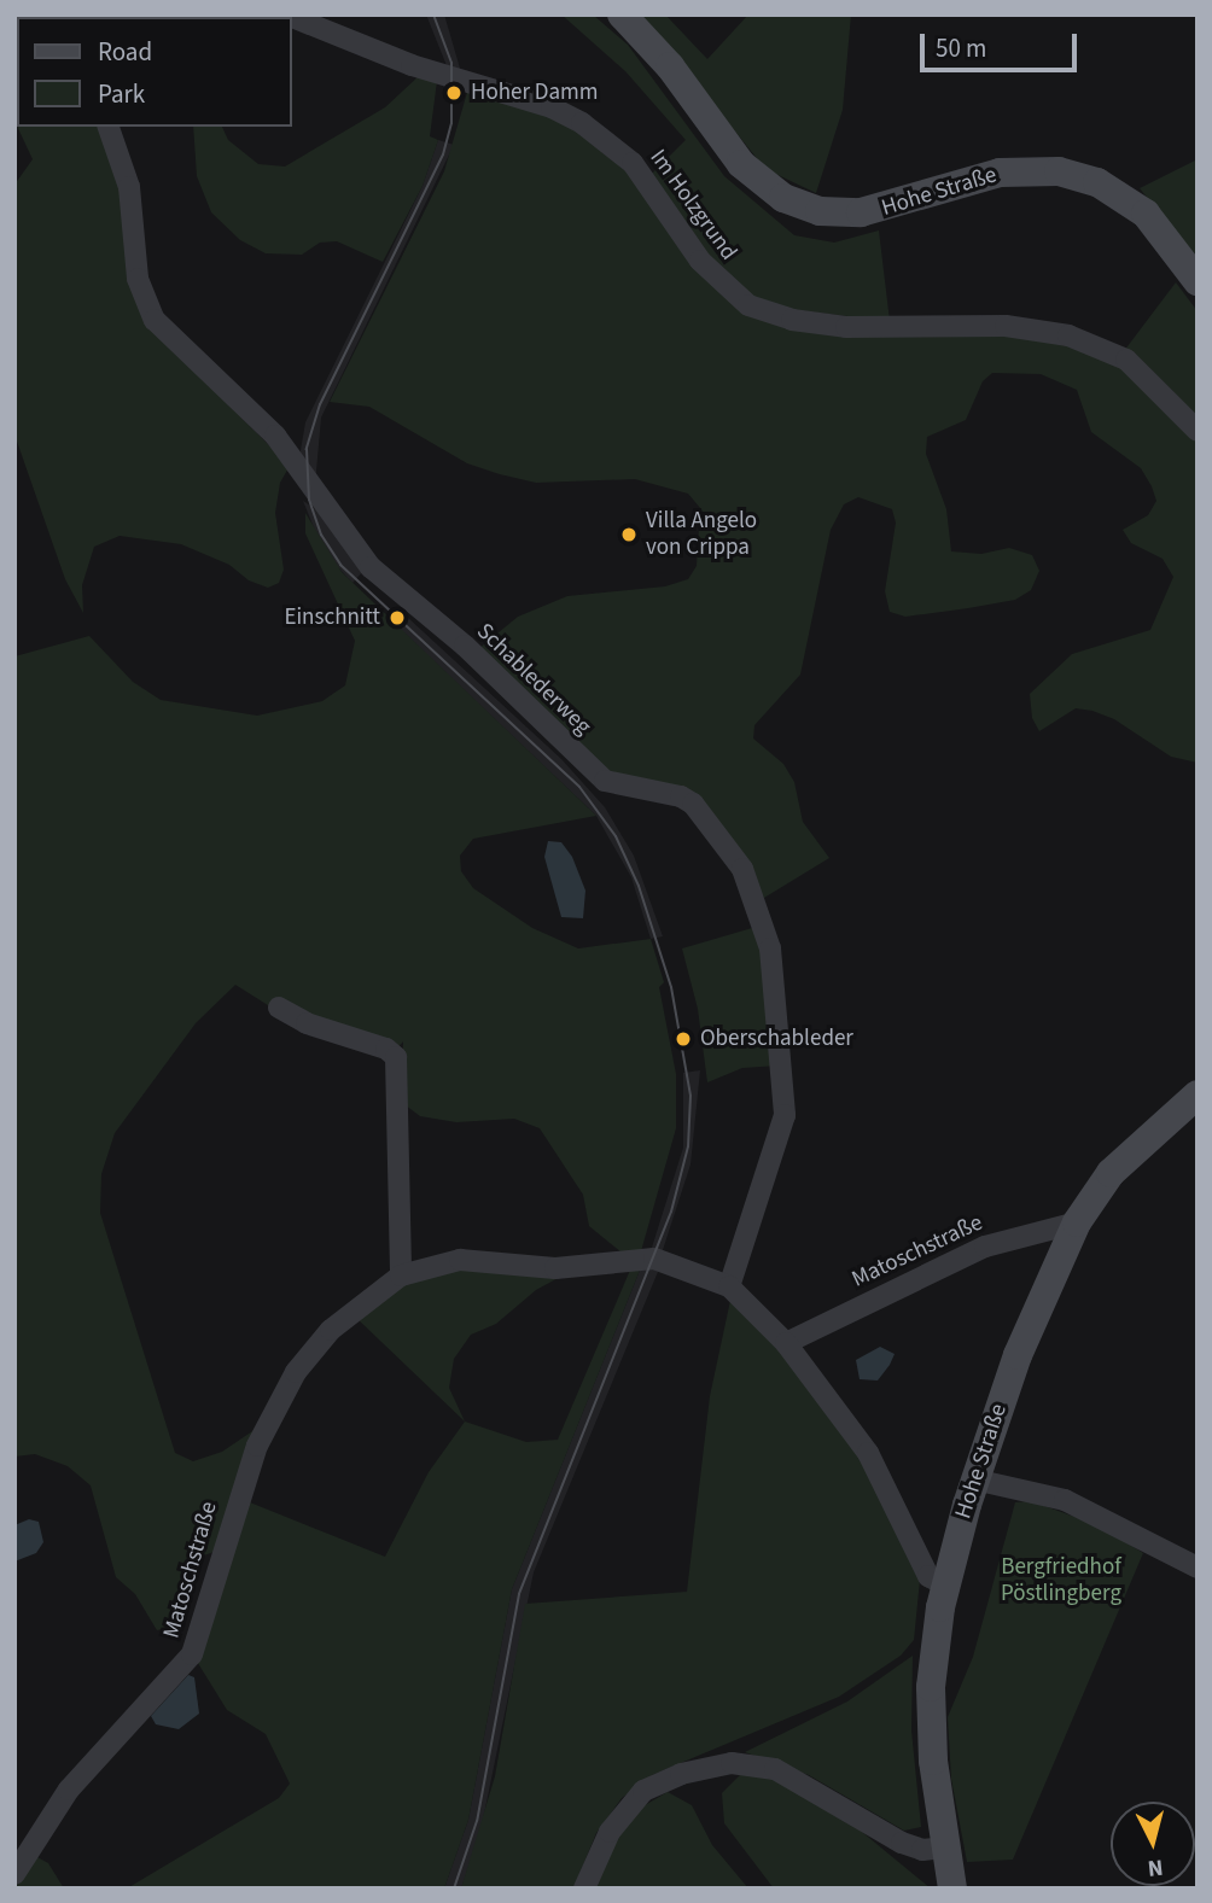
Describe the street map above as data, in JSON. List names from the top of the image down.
{
  "streets": {
    "main road": ["Hohe Straße"],
    "street": ["Im Holzgrund", "Schablederweg", "Matoschstraße"]
  },
  "crossings": [
    ["Hohe Straße", "Matoschstraße"],
    ["Schablederweg", "Matoschstraße"]
  ],
  "parks": ["Bergfriedhof Pöstlingberg"],
  "places": [
    "Hoher Damm",
    "Villa Angelo von Crippa",
    "Einschnitt",
    "Oberschableder"
  ],
  "legend": ["Road", "Park"],
  "scale_bar": "50 m",
  "north": "bottom"
}
